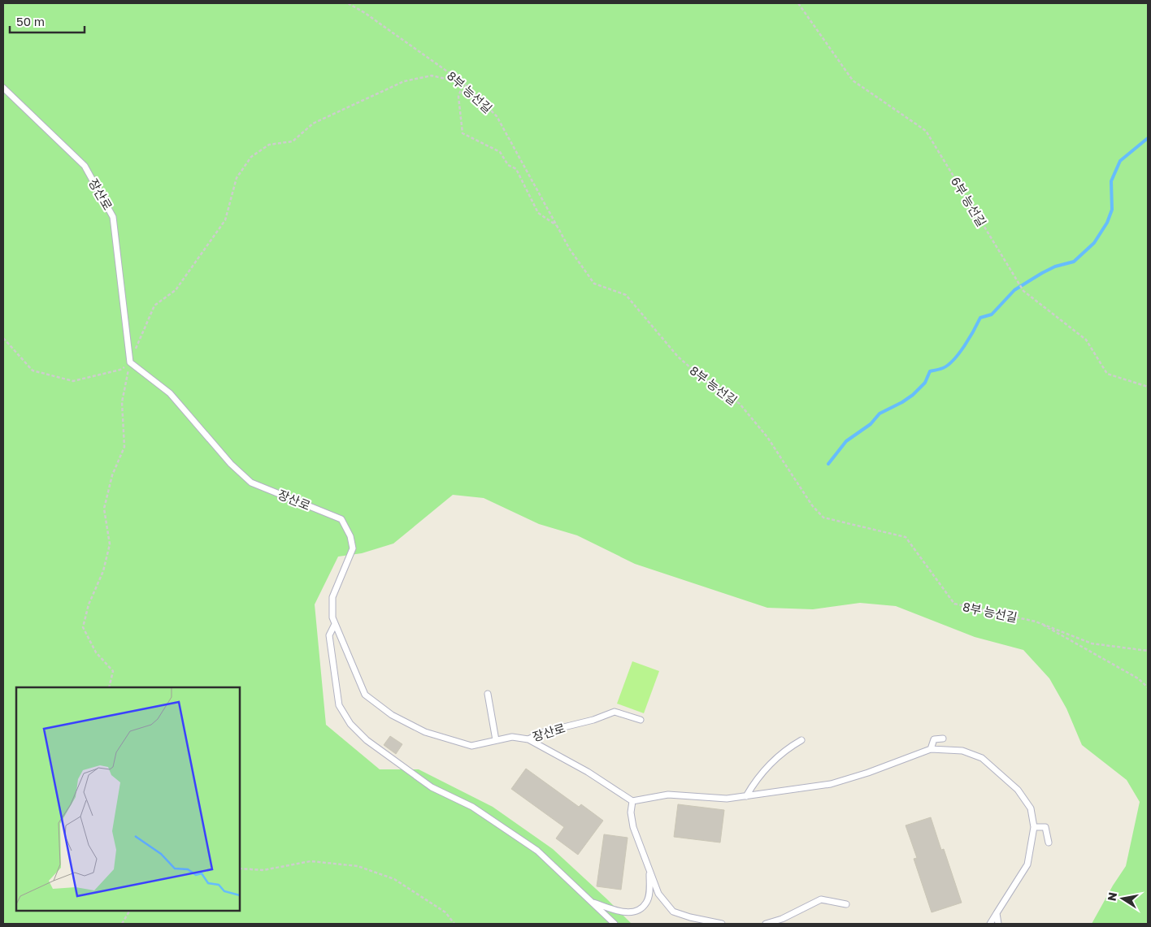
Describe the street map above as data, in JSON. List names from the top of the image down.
{
  "streets": {
    "lane": ["장산로"],
    "path": ["8부 능선길", "6부 능선길"]
  },
  "scale_bar": "50 m",
  "north": "left"
}
